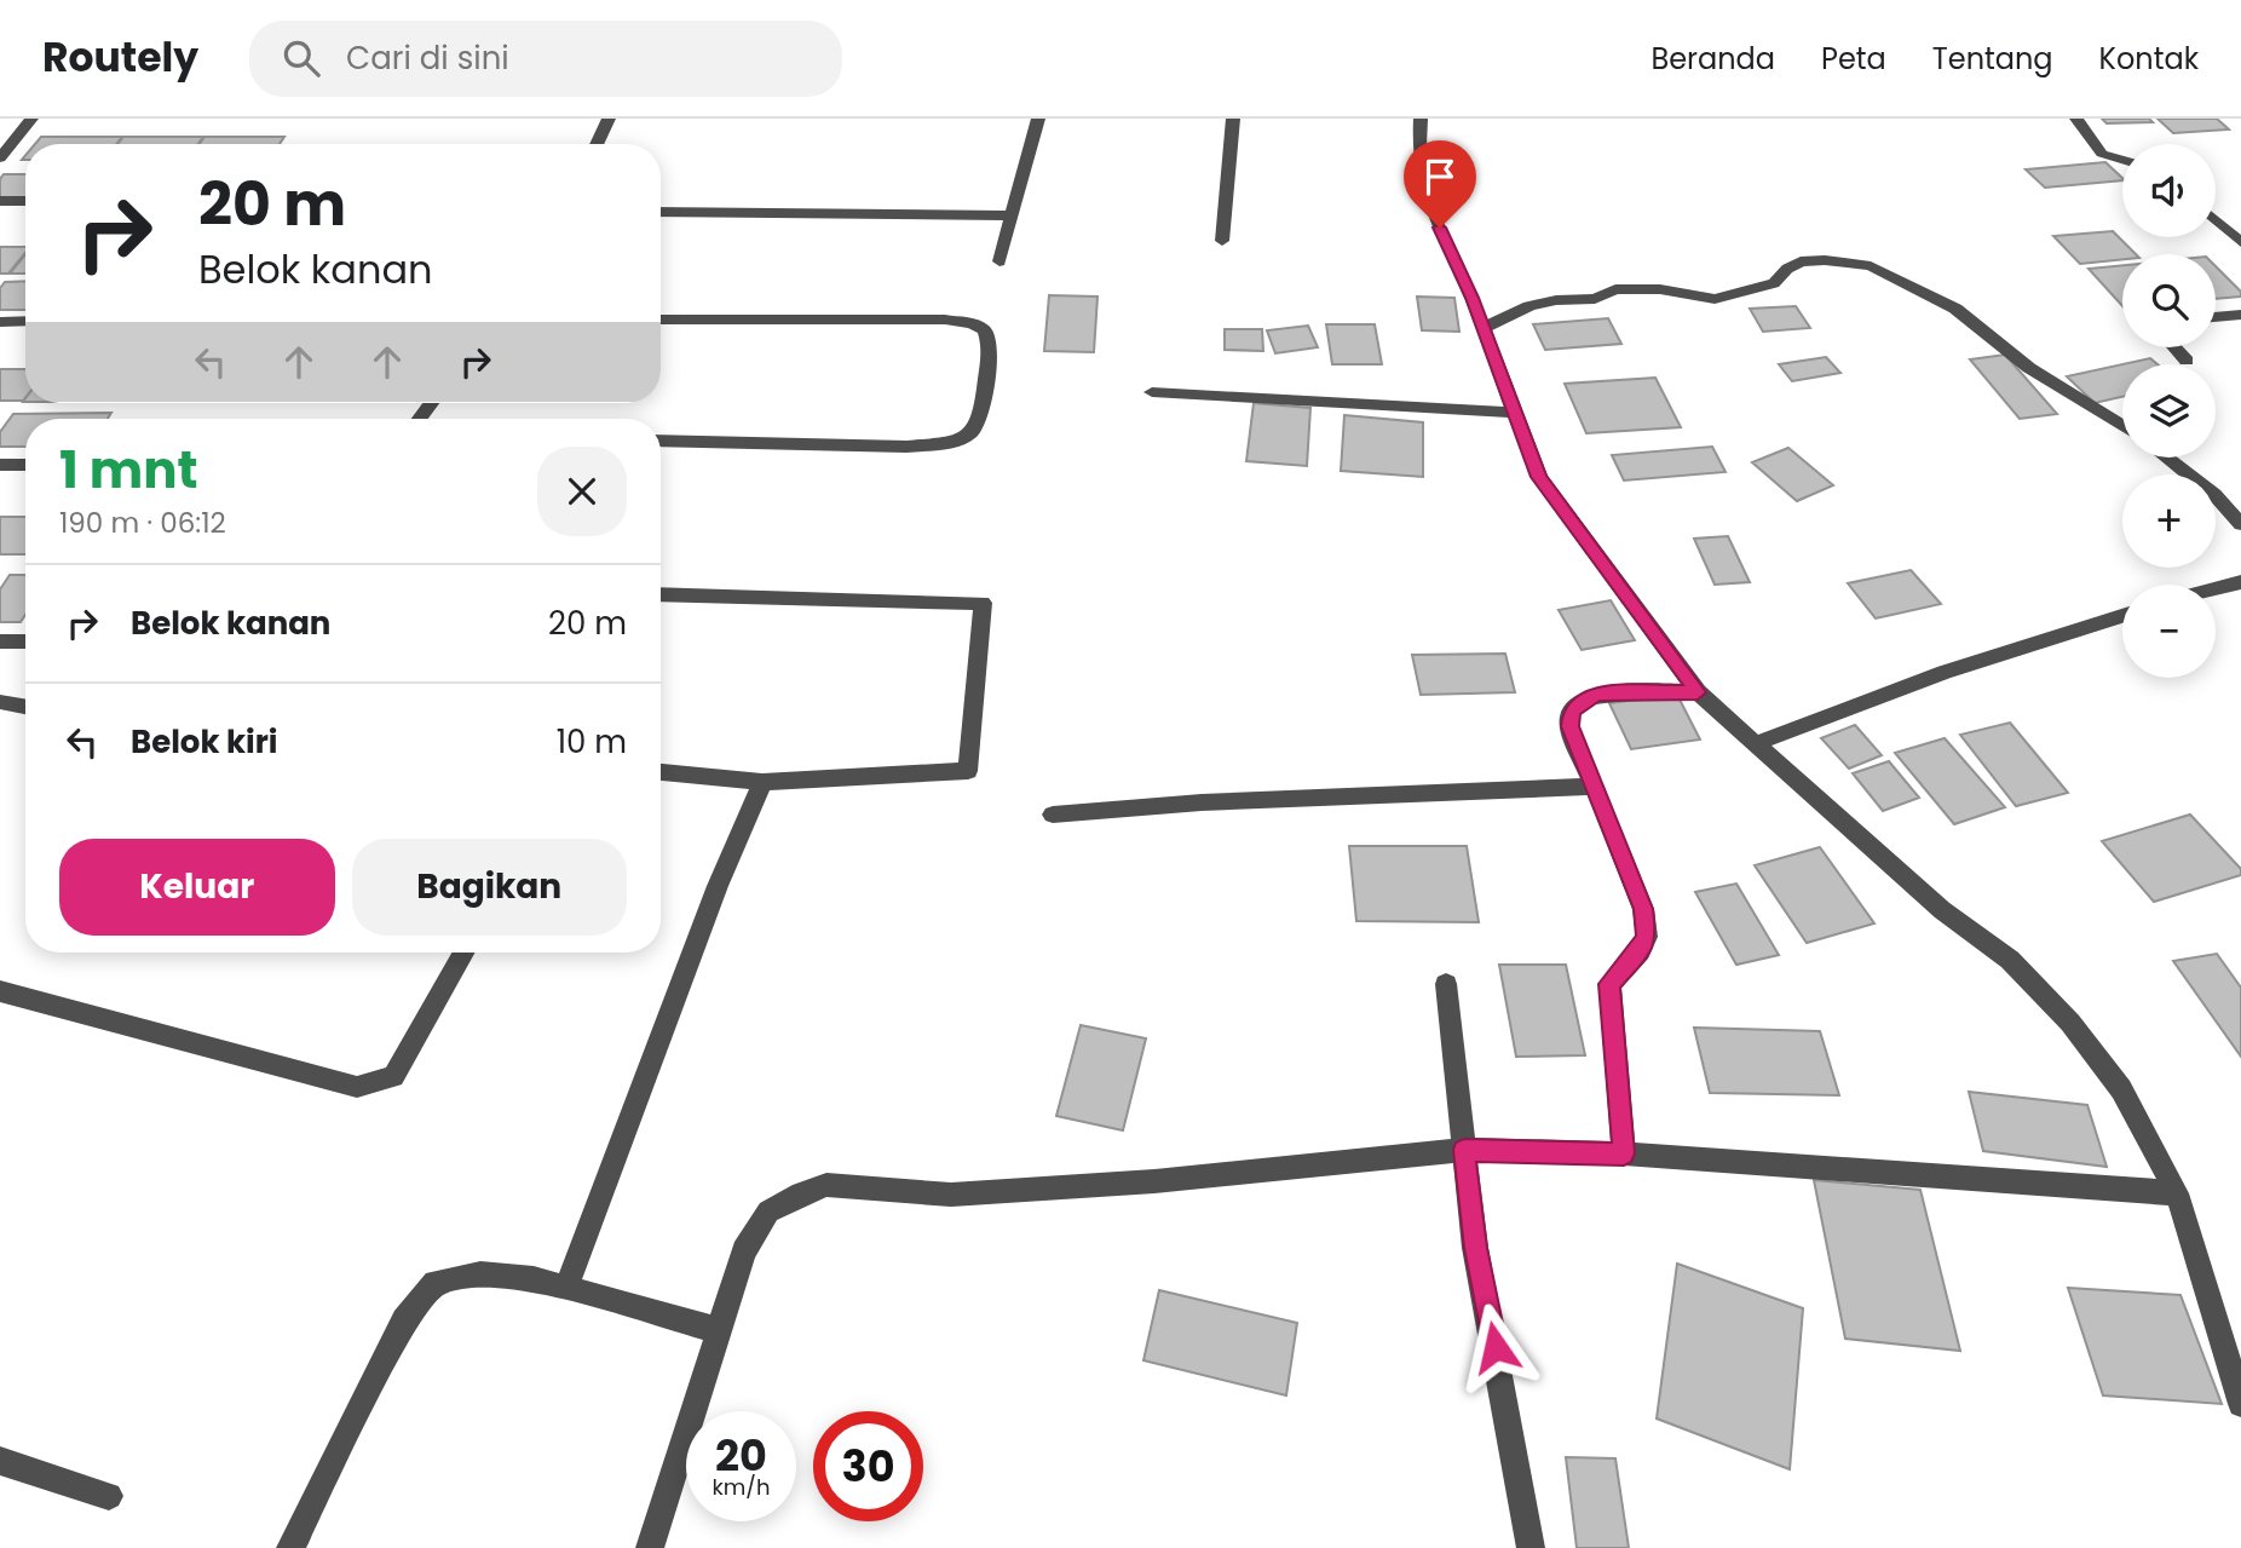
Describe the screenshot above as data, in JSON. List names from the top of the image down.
{
  "page": {
    "header": "Routely",
    "search": "Cari di sini",
    "nav": [
      "Beranda",
      "Peta",
      "Tentang",
      "Kontak"
    ],
    "map_buttons": ["+", "−"],
    "turn": ["20 m", "Belok kanan"],
    "heading": ["1 mnt", "190 m · 06:12"],
    "list": [
      {
        "name": "Belok kanan",
        "value": "20 m"
      },
      {
        "name": "Belok kiri",
        "value": "10 m"
      }
    ],
    "buttons": ["Keluar", "Bagikan"],
    "speed": "20 km/h",
    "limit": "30"
  }
}
